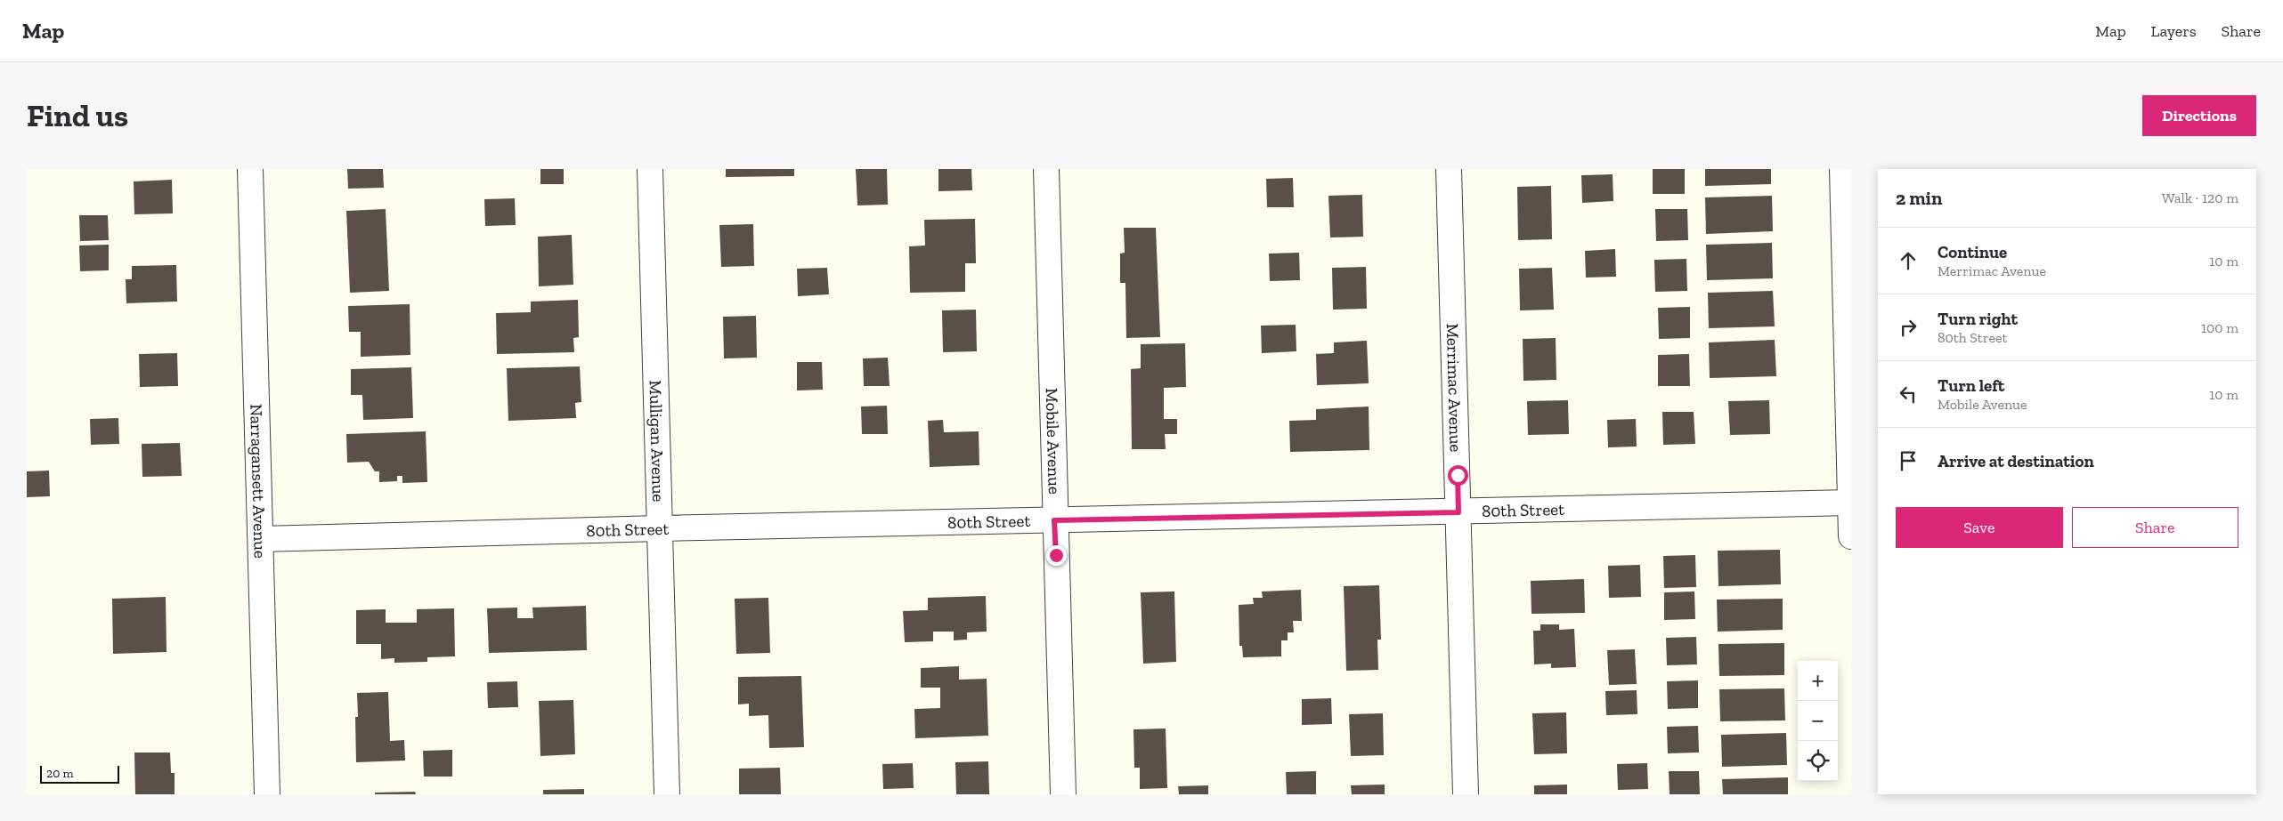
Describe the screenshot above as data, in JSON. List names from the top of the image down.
{
  "streets": {
    "street": [
      "Merrimac Avenue",
      "Mulligan Avenue",
      "Mobile Avenue",
      "Narragansett Avenue",
      "80th Street"
    ]
  },
  "crossings": [
    ["Merrimac Avenue", "80th Street"],
    ["Mulligan Avenue", "80th Street"],
    ["Mobile Avenue", "80th Street"],
    ["Narragansett Avenue", "80th Street"]
  ],
  "scale_bar": "20 m",
  "page": {
    "header": "Map",
    "nav": ["Map", "Layers", "Share"],
    "buttons": [
      "Directions",
      ["Save", "Share"]
    ],
    "title": "Find us",
    "heading": ["2 min", "Walk · 120 m"],
    "list": [
      ["Continue", "Merrimac Avenue", "10 m"],
      ["Turn right", "80th Street", "100 m"],
      ["Turn left", "Mobile Avenue", "10 m"],
      "Arrive at destination"
    ],
    "map_buttons": ["+", "−"],
    "scale": "20 m"
  }
}
